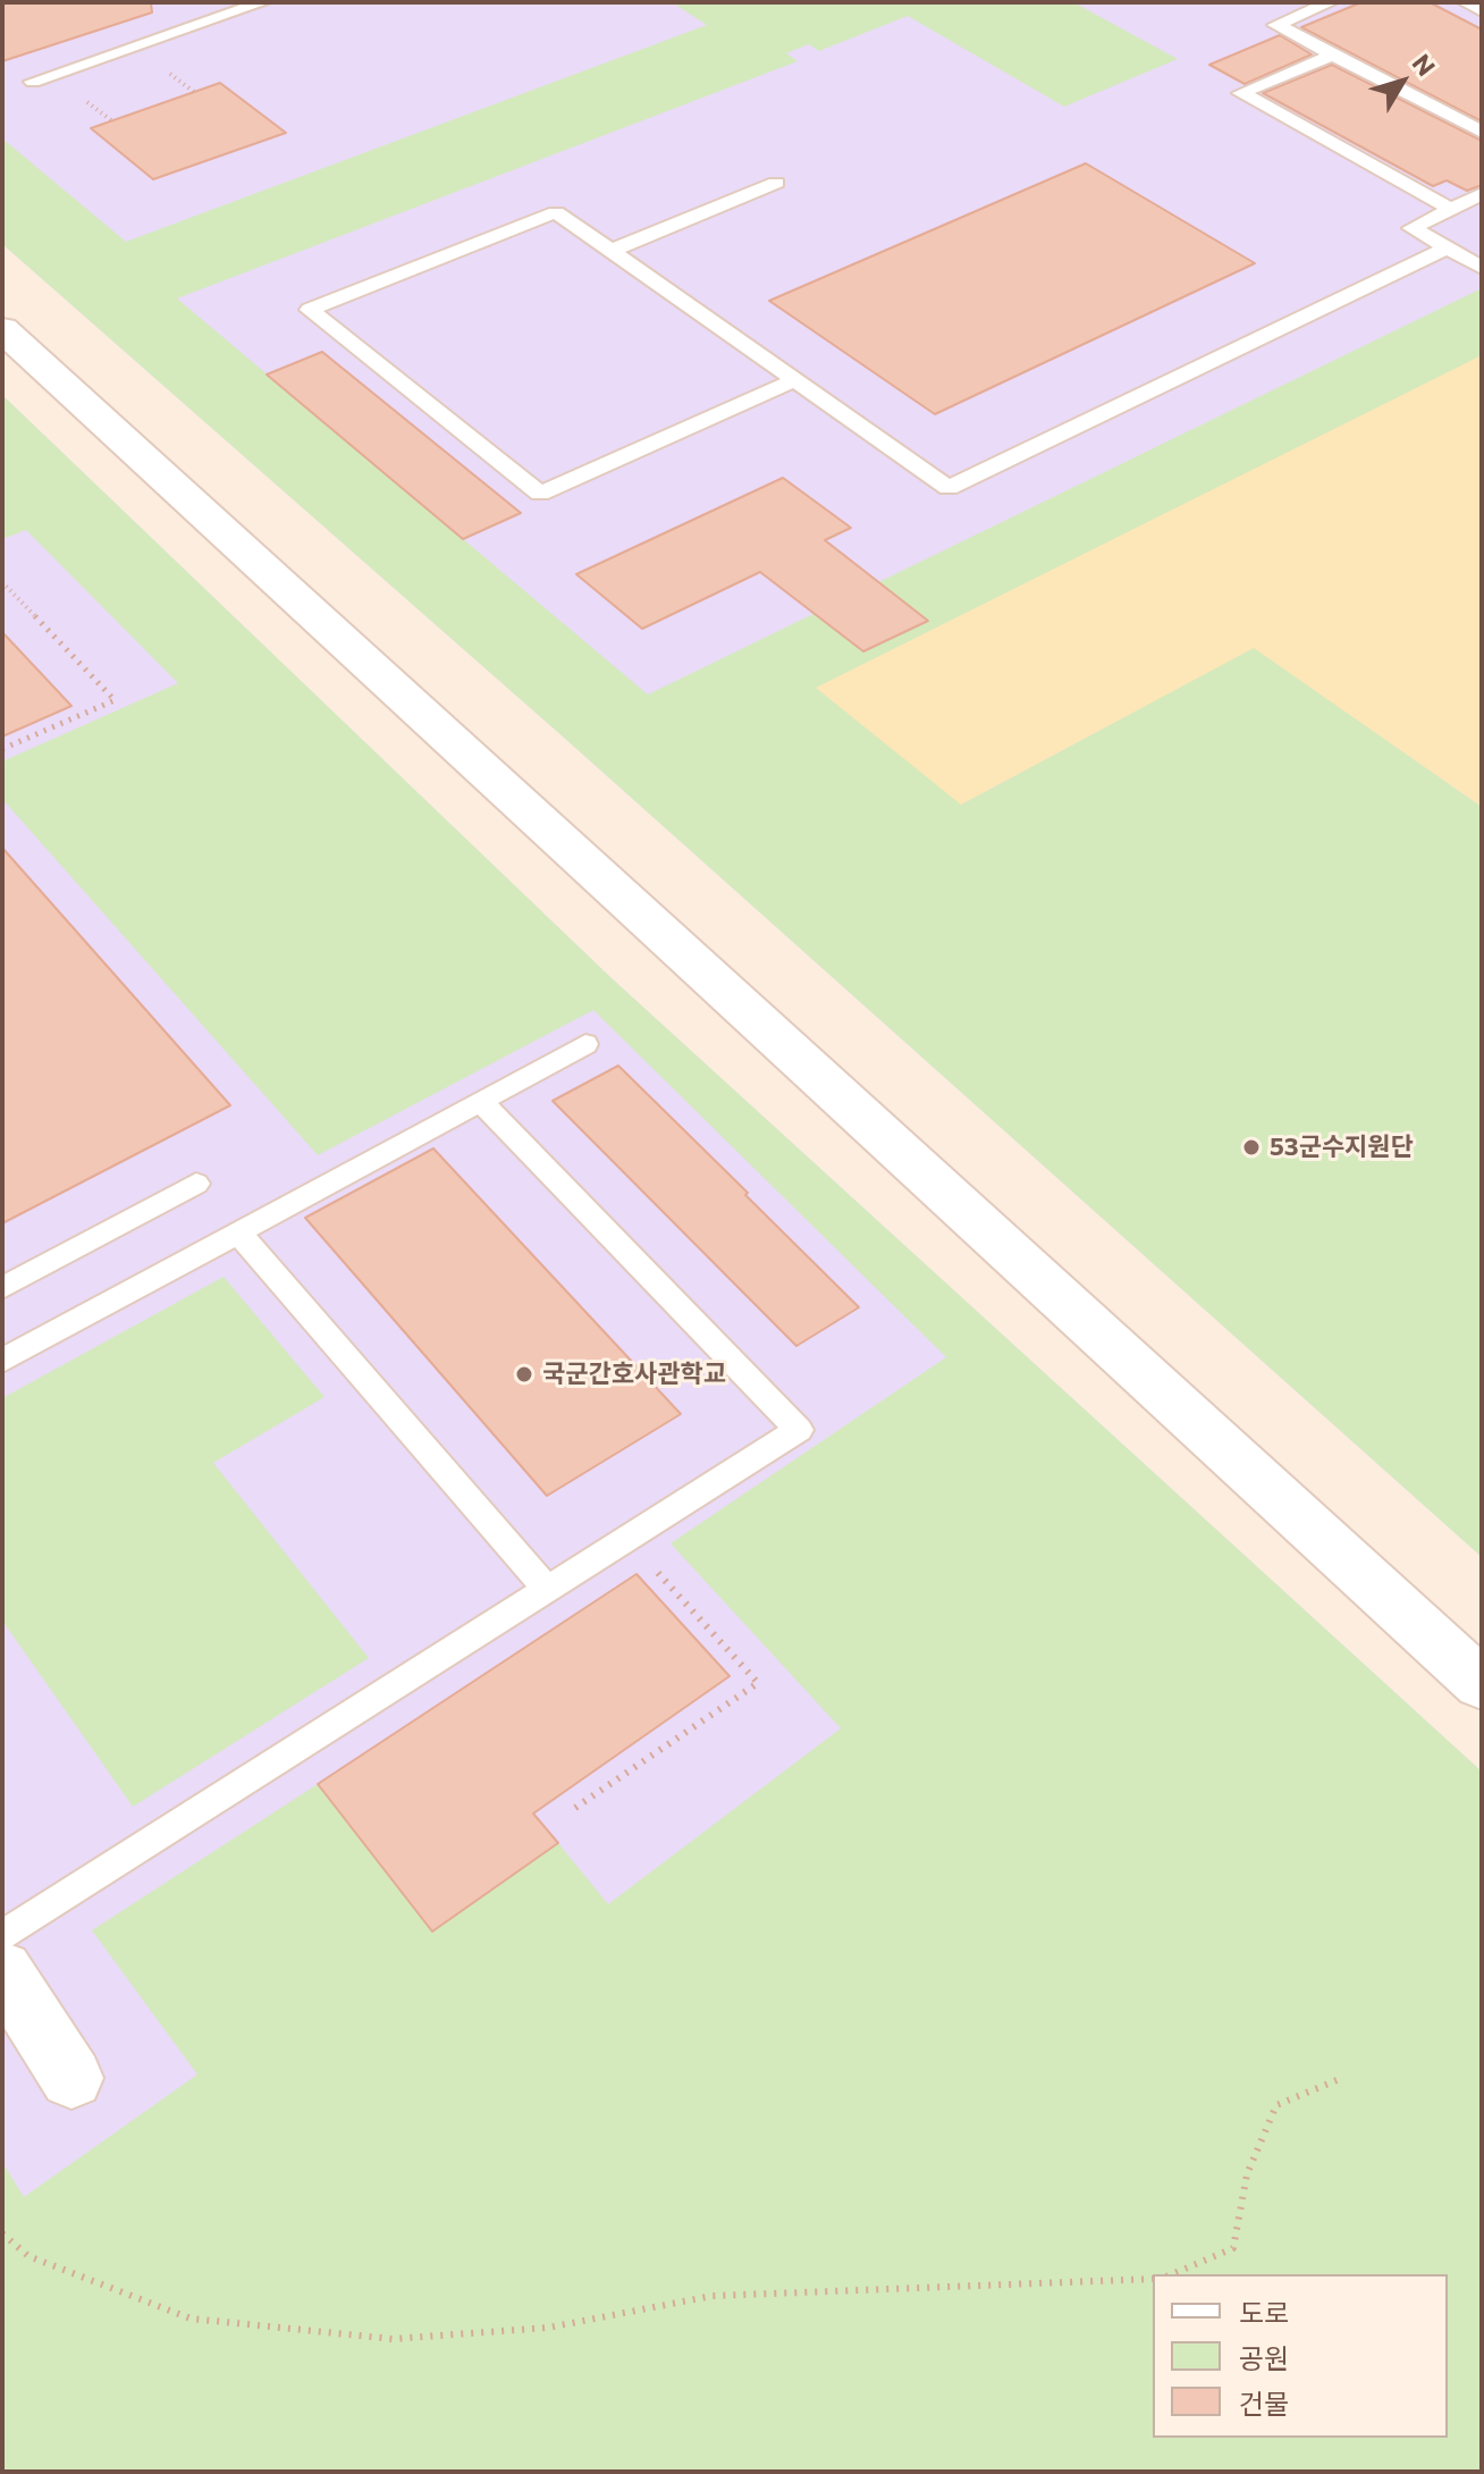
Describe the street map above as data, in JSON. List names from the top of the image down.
{
  "places": ["53군수지원단", "국군간호사관학교"],
  "legend": ["도로", "공원", "건물"],
  "north": "top right"
}
